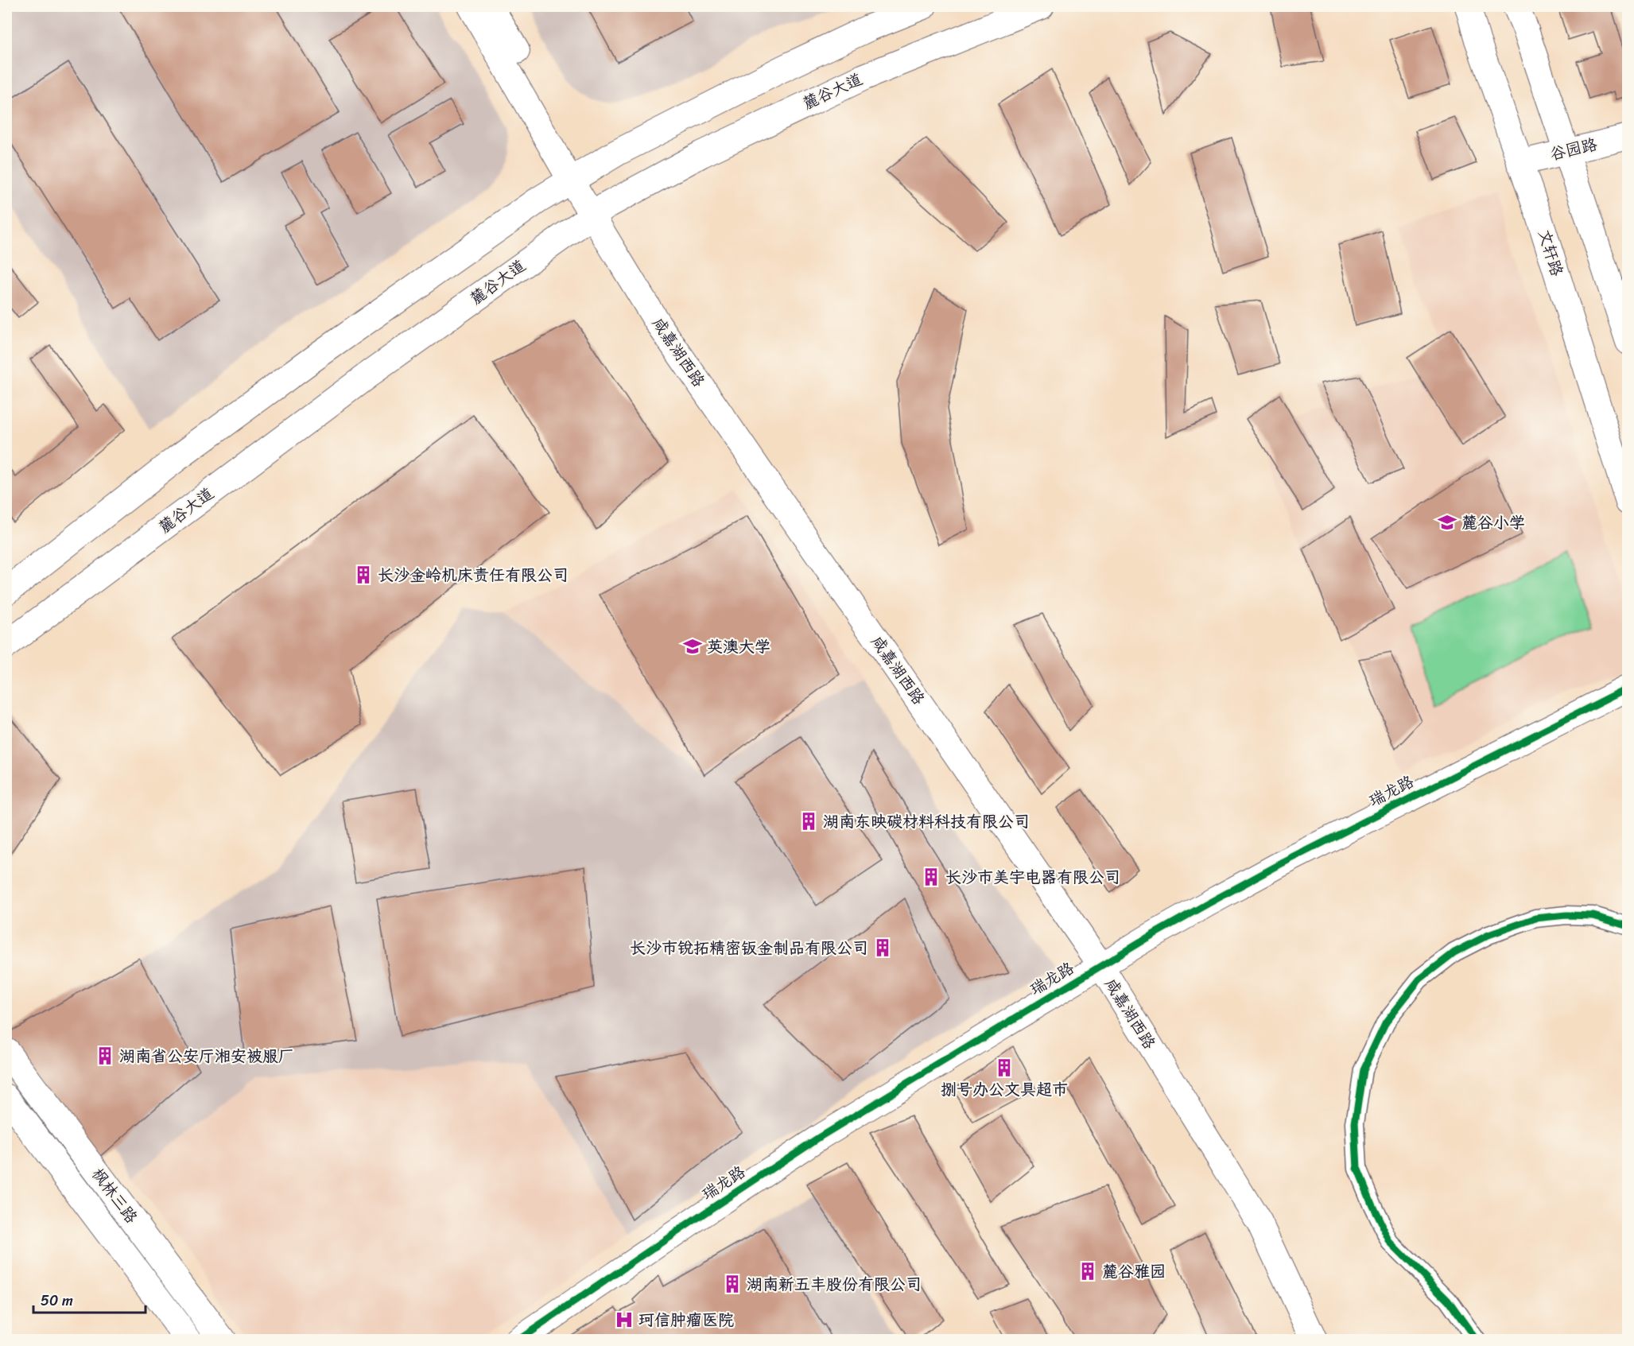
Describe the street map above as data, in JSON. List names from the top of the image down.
{
  "streets": {
    "main road": [
      "麓谷大道",
      "谷园路",
      "文轩路",
      "咸嘉湖西路",
      "瑞龙路",
      "枫林三路"
    ]
  },
  "crossings": [
    ["麓谷大道", "咸嘉湖西路"],
    ["谷园路", "文轩路"],
    ["咸嘉湖西路", "瑞龙路"]
  ],
  "places": {
    "school or university": ["麓谷小学", "英澳大学"],
    "building": [
      "长沙金岭机床责任有限公司",
      "湖南东映碳材料科技有限公司",
      "长沙市美宇电器有限公司",
      "长沙市锐拓精密钣金制品有限公司",
      "湖南省公安厅湘安被服厂",
      "捌号办公文具超市",
      "麓谷雅园",
      "湖南新五丰股份有限公司"
    ],
    "hospital": ["珂信肿瘤医院"]
  },
  "scale_bar": "50 m"
}
